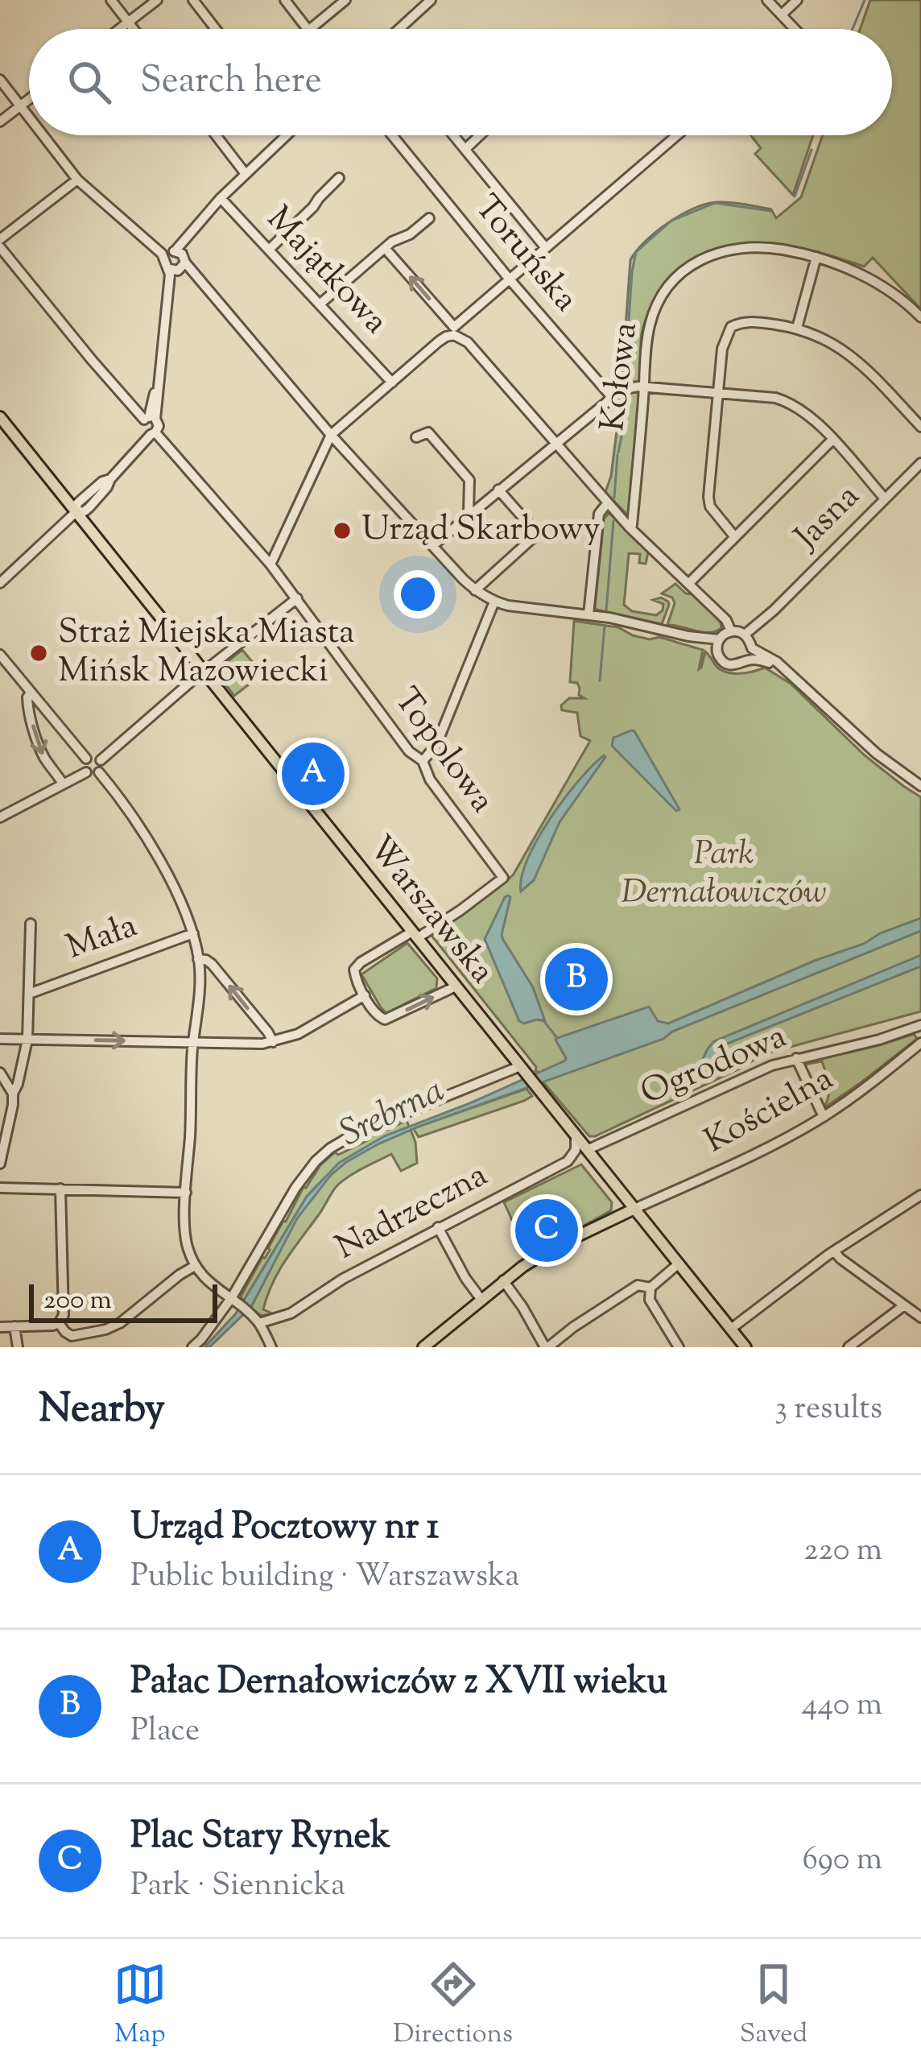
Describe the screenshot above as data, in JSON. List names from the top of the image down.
{
  "streets": {
    "main road": ["Warszawska"],
    "street": [
      "Toruńska",
      "Majątkowa",
      "Kołowa",
      "Jasna",
      "Topolowa",
      "Mała",
      "Ogrodowa",
      "Kościelna",
      "Nadrzeczna"
    ]
  },
  "crossings": [
    ["Topolowa", "Warszawska"],
    ["Warszawska", "Ogrodowa"],
    ["Warszawska", "Kościelna"],
    ["Warszawska", "Nadrzeczna"]
  ],
  "water": ["Srebrna"],
  "parks": ["Park Dernałowiczów"],
  "places": ["Urząd Skarbowy", "Straż Miejska Miasta Mińsk Mazowiecki"],
  "scale_bar": "200 m",
  "page": {
    "search": "Search here",
    "pins": ["A", "B", "C"],
    "scale": "200 m",
    "heading": ["Nearby", "3 results"],
    "list": [
      {
        "mark": "A",
        "name": "Urząd Pocztowy nr 1",
        "note": "Public building · Warszawska",
        "value": "220 m"
      },
      {
        "mark": "B",
        "name": "Pałac Dernałowiczów z XVII wieku",
        "note": "Place",
        "value": "440 m"
      },
      {
        "mark": "C",
        "name": "Plac Stary Rynek",
        "note": "Park · Siennicka",
        "value": "690 m"
      }
    ],
    "nav": ["Map", "Directions", "Saved"]
  }
}
